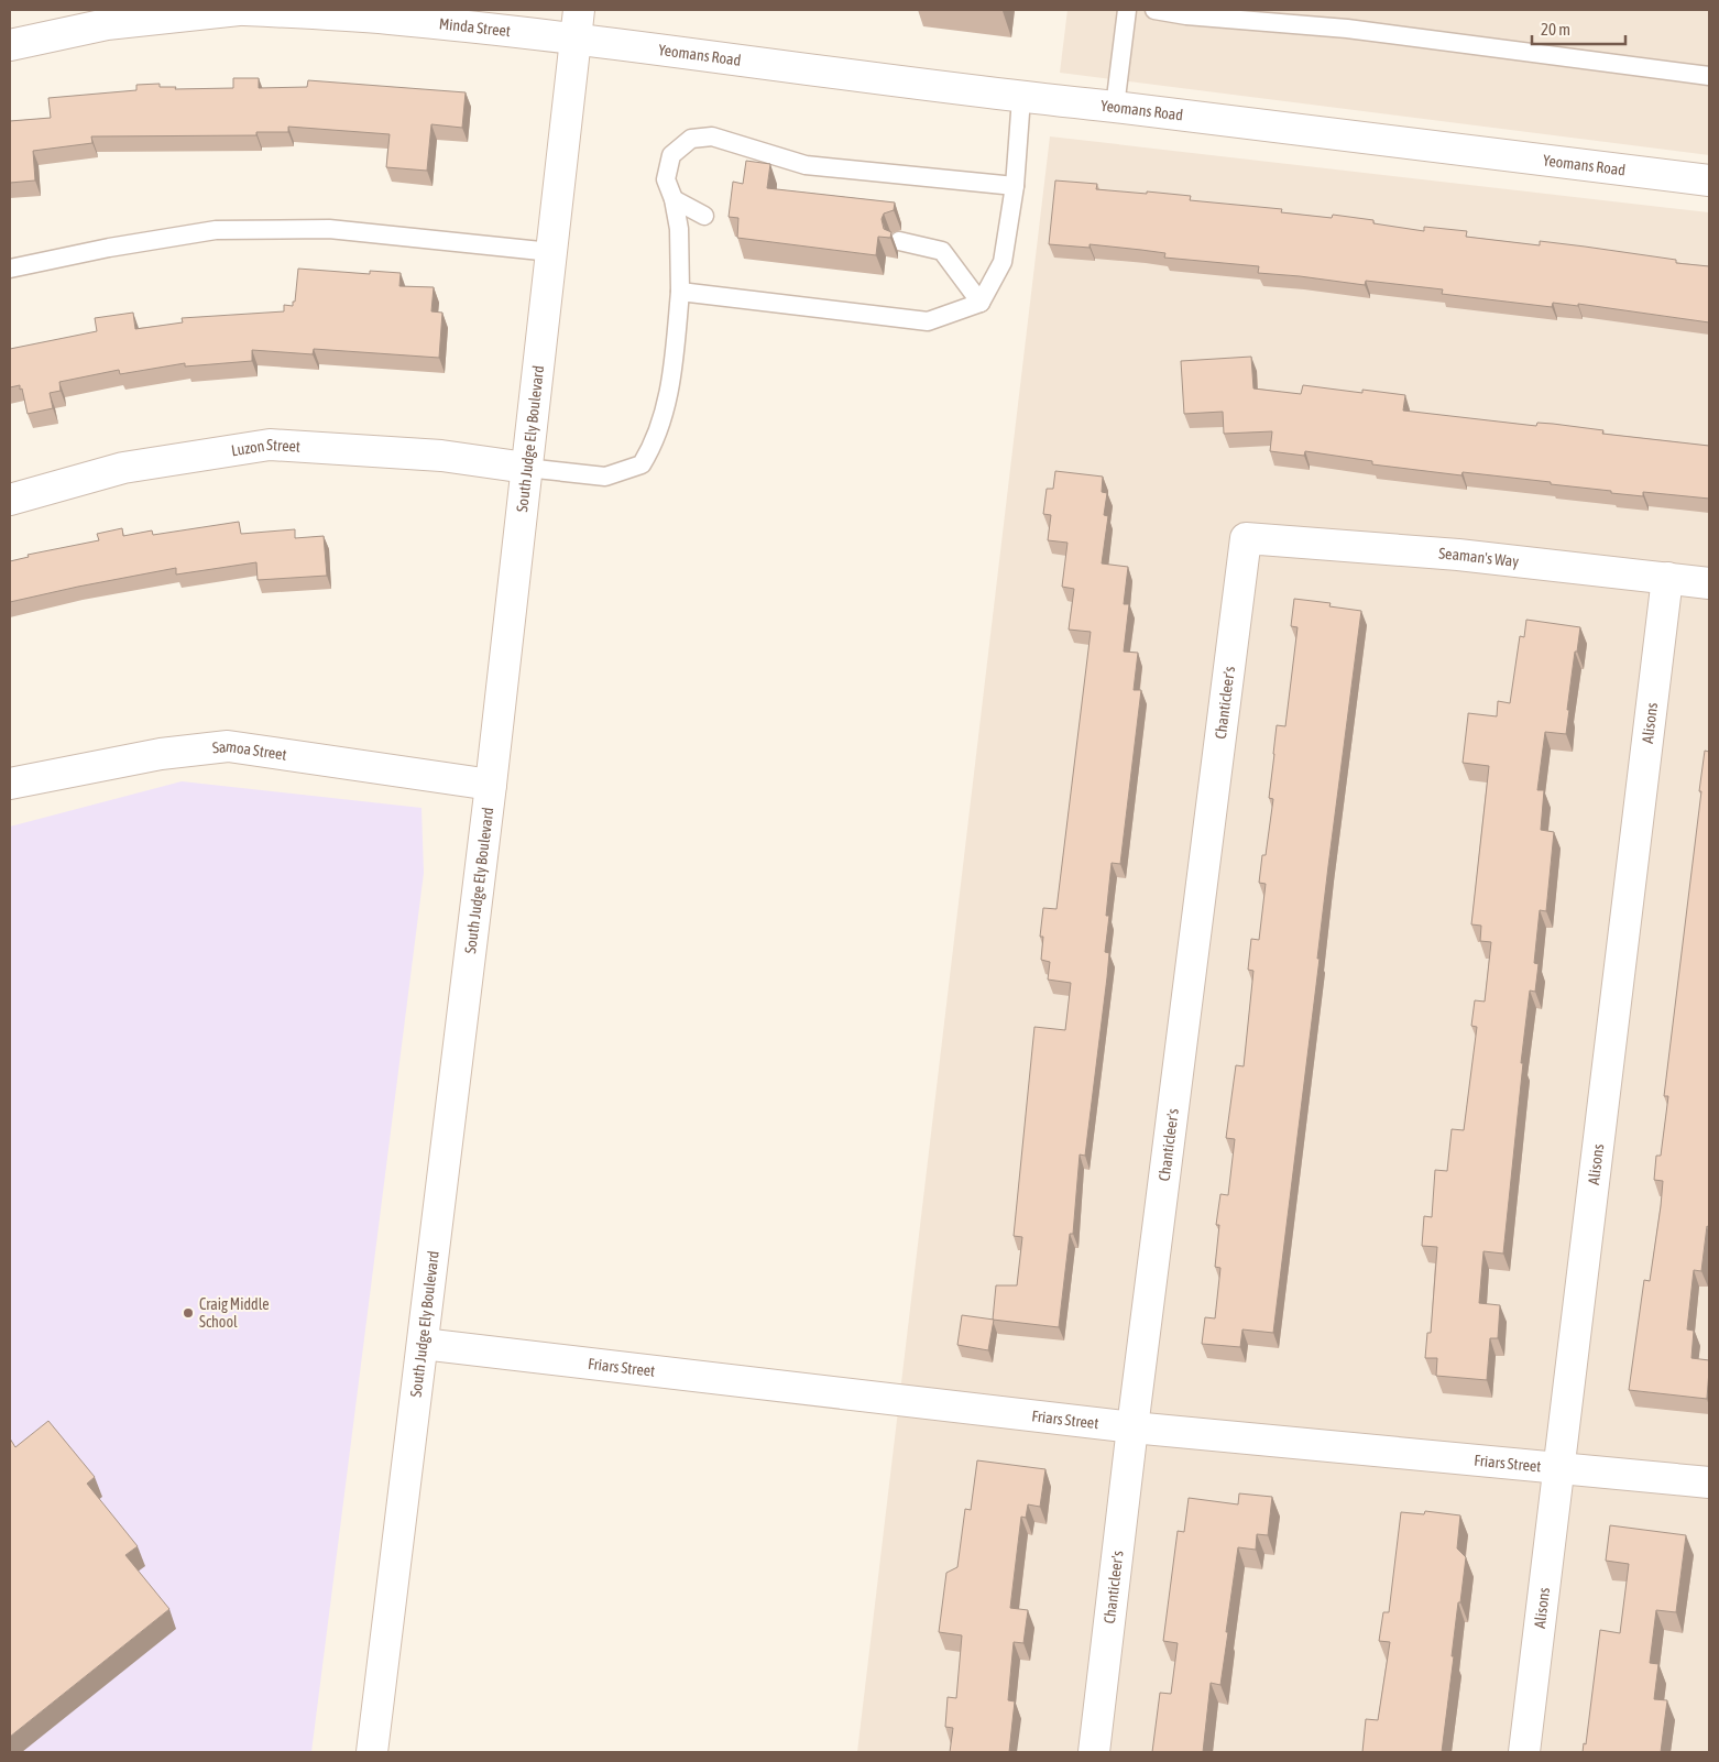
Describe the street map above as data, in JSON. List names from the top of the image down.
{
  "streets": {
    "street": [
      "Minda Street",
      "Yeomans Road",
      "South Judge Ely Boulevard",
      "Luzon Street",
      "Seaman's Way",
      "Chanticleer's",
      "Alisons",
      "Samoa Street",
      "Friars Street"
    ]
  },
  "crossings": [
    ["Minda Street", "Yeomans Road"],
    ["Minda Street", "South Judge Ely Boulevard"],
    ["Yeomans Road", "South Judge Ely Boulevard"],
    ["South Judge Ely Boulevard", "Luzon Street"],
    ["South Judge Ely Boulevard", "Samoa Street"],
    ["South Judge Ely Boulevard", "Friars Street"],
    ["Seaman's Way", "Chanticleer's"],
    ["Seaman's Way", "Alisons"],
    ["Chanticleer's", "Friars Street"],
    ["Alisons", "Friars Street"]
  ],
  "places": ["Craig Middle School"],
  "scale_bar": "20 m"
}
